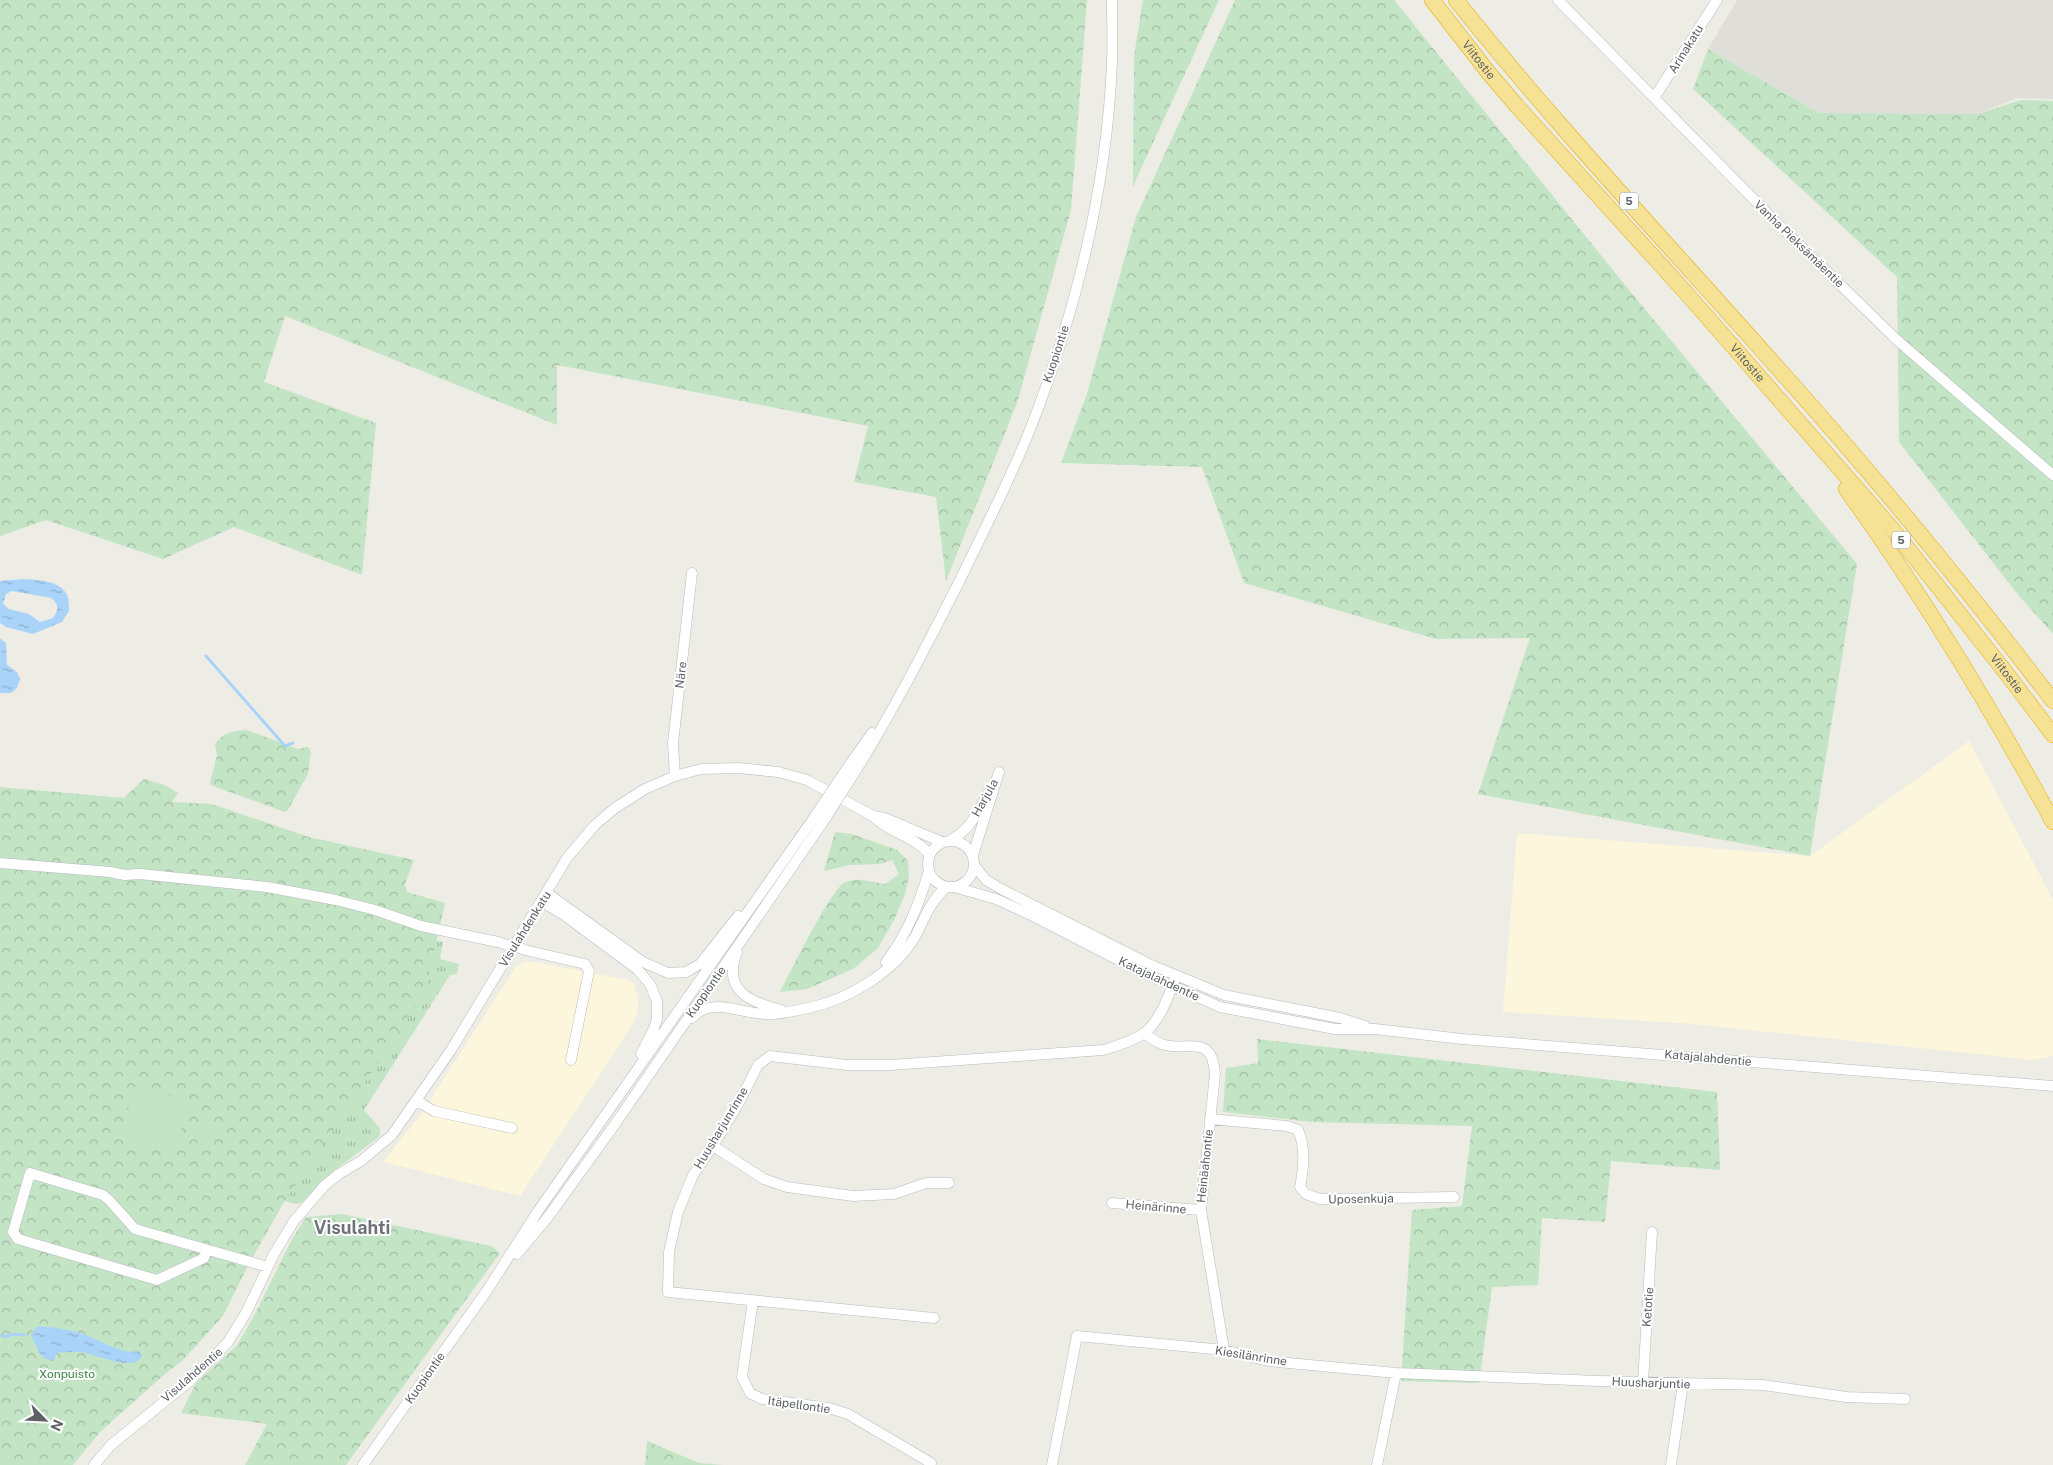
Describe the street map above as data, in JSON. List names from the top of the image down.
{
  "streets": {
    "highway": ["Viitostie", "5"],
    "street": [
      "Arinakatu",
      "Vanha Pieksämäentie",
      "Kuopiontie",
      "Näre",
      "Harjula",
      "Visulahdenkatu",
      "Katajalahdentie",
      "Huusharjunrinne",
      "Heinäahontie",
      "Uposenkuja",
      "Heinärinne",
      "Ketotie",
      "Kiesilänrinne",
      "Visulahdentie",
      "Huusharjuntie",
      "Itäpellontie"
    ]
  },
  "crossings": [
    ["Arinakatu", "Vanha Pieksämäentie"],
    ["Näre", "Visulahdenkatu"],
    ["Harjula", "Visulahdenkatu"],
    ["Harjula", "Katajalahdentie"],
    ["Visulahdenkatu", "Katajalahdentie"],
    ["Visulahdenkatu", "Visulahdentie"],
    ["Katajalahdentie", "Huusharjunrinne"],
    ["Huusharjunrinne", "Heinäahontie"],
    ["Huusharjunrinne", "Itäpellontie"],
    ["Heinäahontie", "Uposenkuja"],
    ["Heinäahontie", "Heinärinne"],
    ["Heinäahontie", "Kiesilänrinne"],
    ["Ketotie", "Huusharjuntie"],
    ["Kiesilänrinne", "Huusharjuntie"]
  ],
  "districts": ["Visulahti"],
  "parks": ["Xonpuisto"],
  "north": "bottom right"
}
